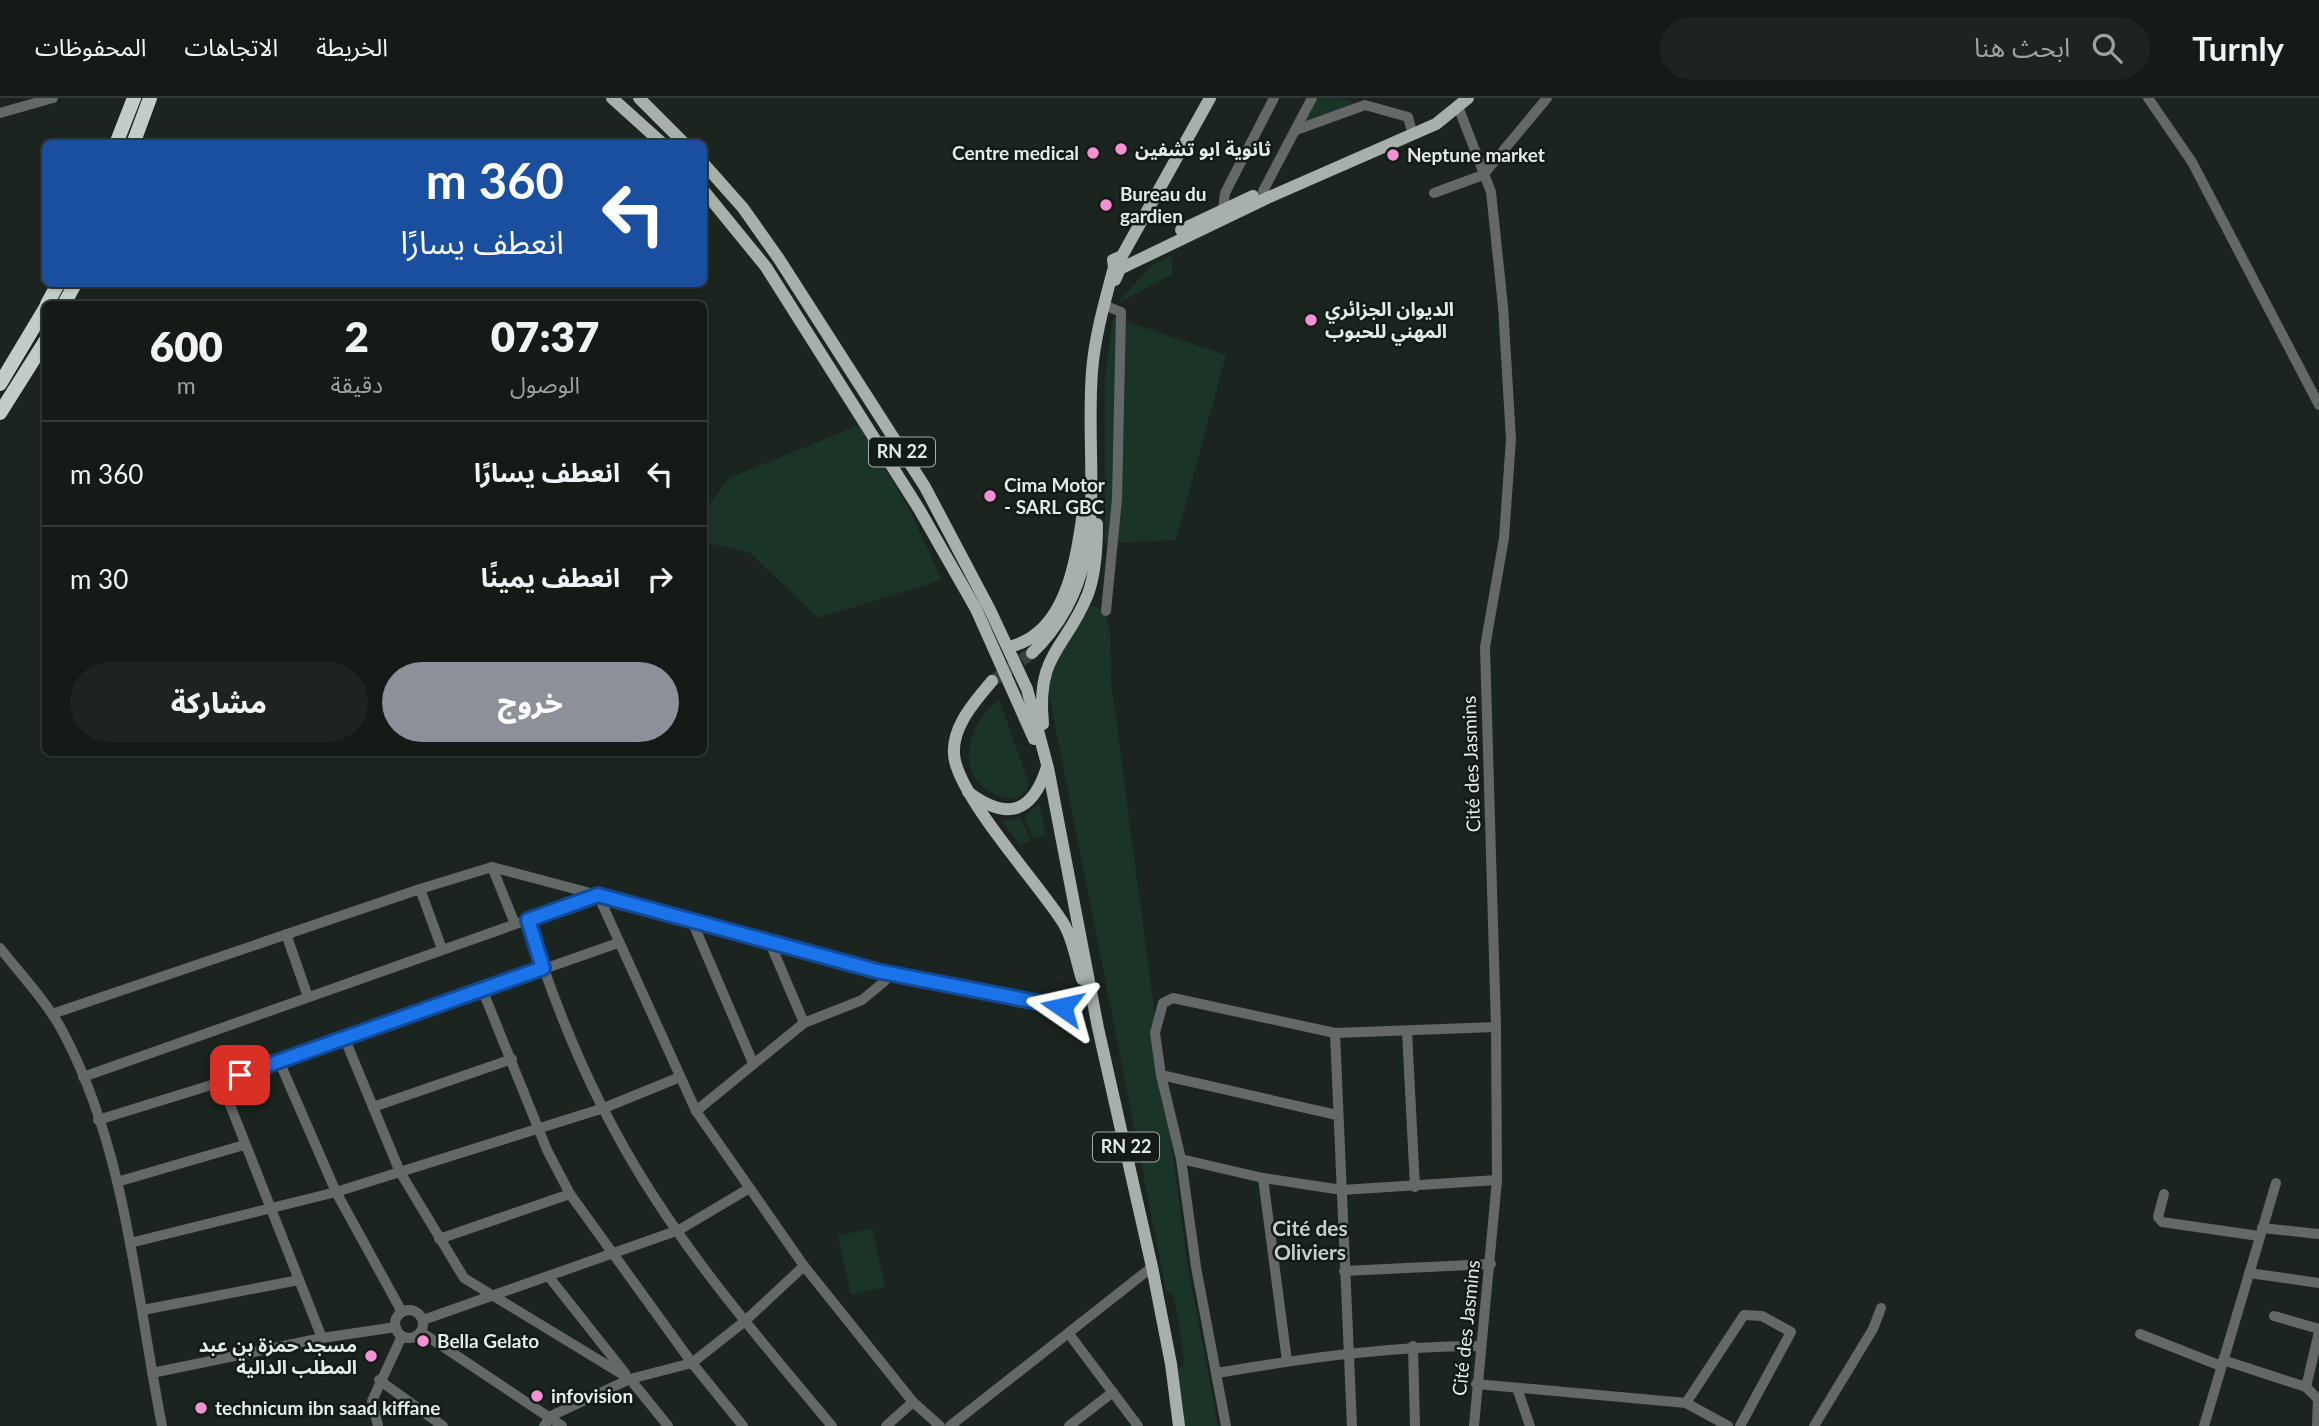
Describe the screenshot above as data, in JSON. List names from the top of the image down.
{
  "streets": {
    "main road": ["RN 22"],
    "street": ["Cité des Jasmins"]
  },
  "districts": ["Cité des Oliviers"],
  "places": [
    "ثانوية ابو تشفين",
    "Centre medical",
    "Neptune market",
    "Bureau du gardien",
    "الديوان الجزائري المهني للحبوب",
    "Cima Motor - SARL GBC",
    "Bella Gelato",
    "مسجد حمزة بن عبد المطلب الدالية",
    "infovision",
    "technicum ibn saad kiffane"
  ],
  "page": {
    "header": "Turnly",
    "search": "ابحث هنا",
    "nav": ["الخريطة", "الاتجاهات", "المحفوظات"],
    "turn": ["360 m", "انعطف يسارًا"],
    "eta": [
      "07:37",
      "الوصول",
      "2",
      "دقيقة",
      "600",
      "m"
    ],
    "list": [
      {
        "name": "انعطف يسارًا",
        "value": "360 m"
      },
      {
        "name": "انعطف يمينًا",
        "value": "30 m"
      }
    ],
    "buttons": ["خروج", "مشاركة"]
  }
}
